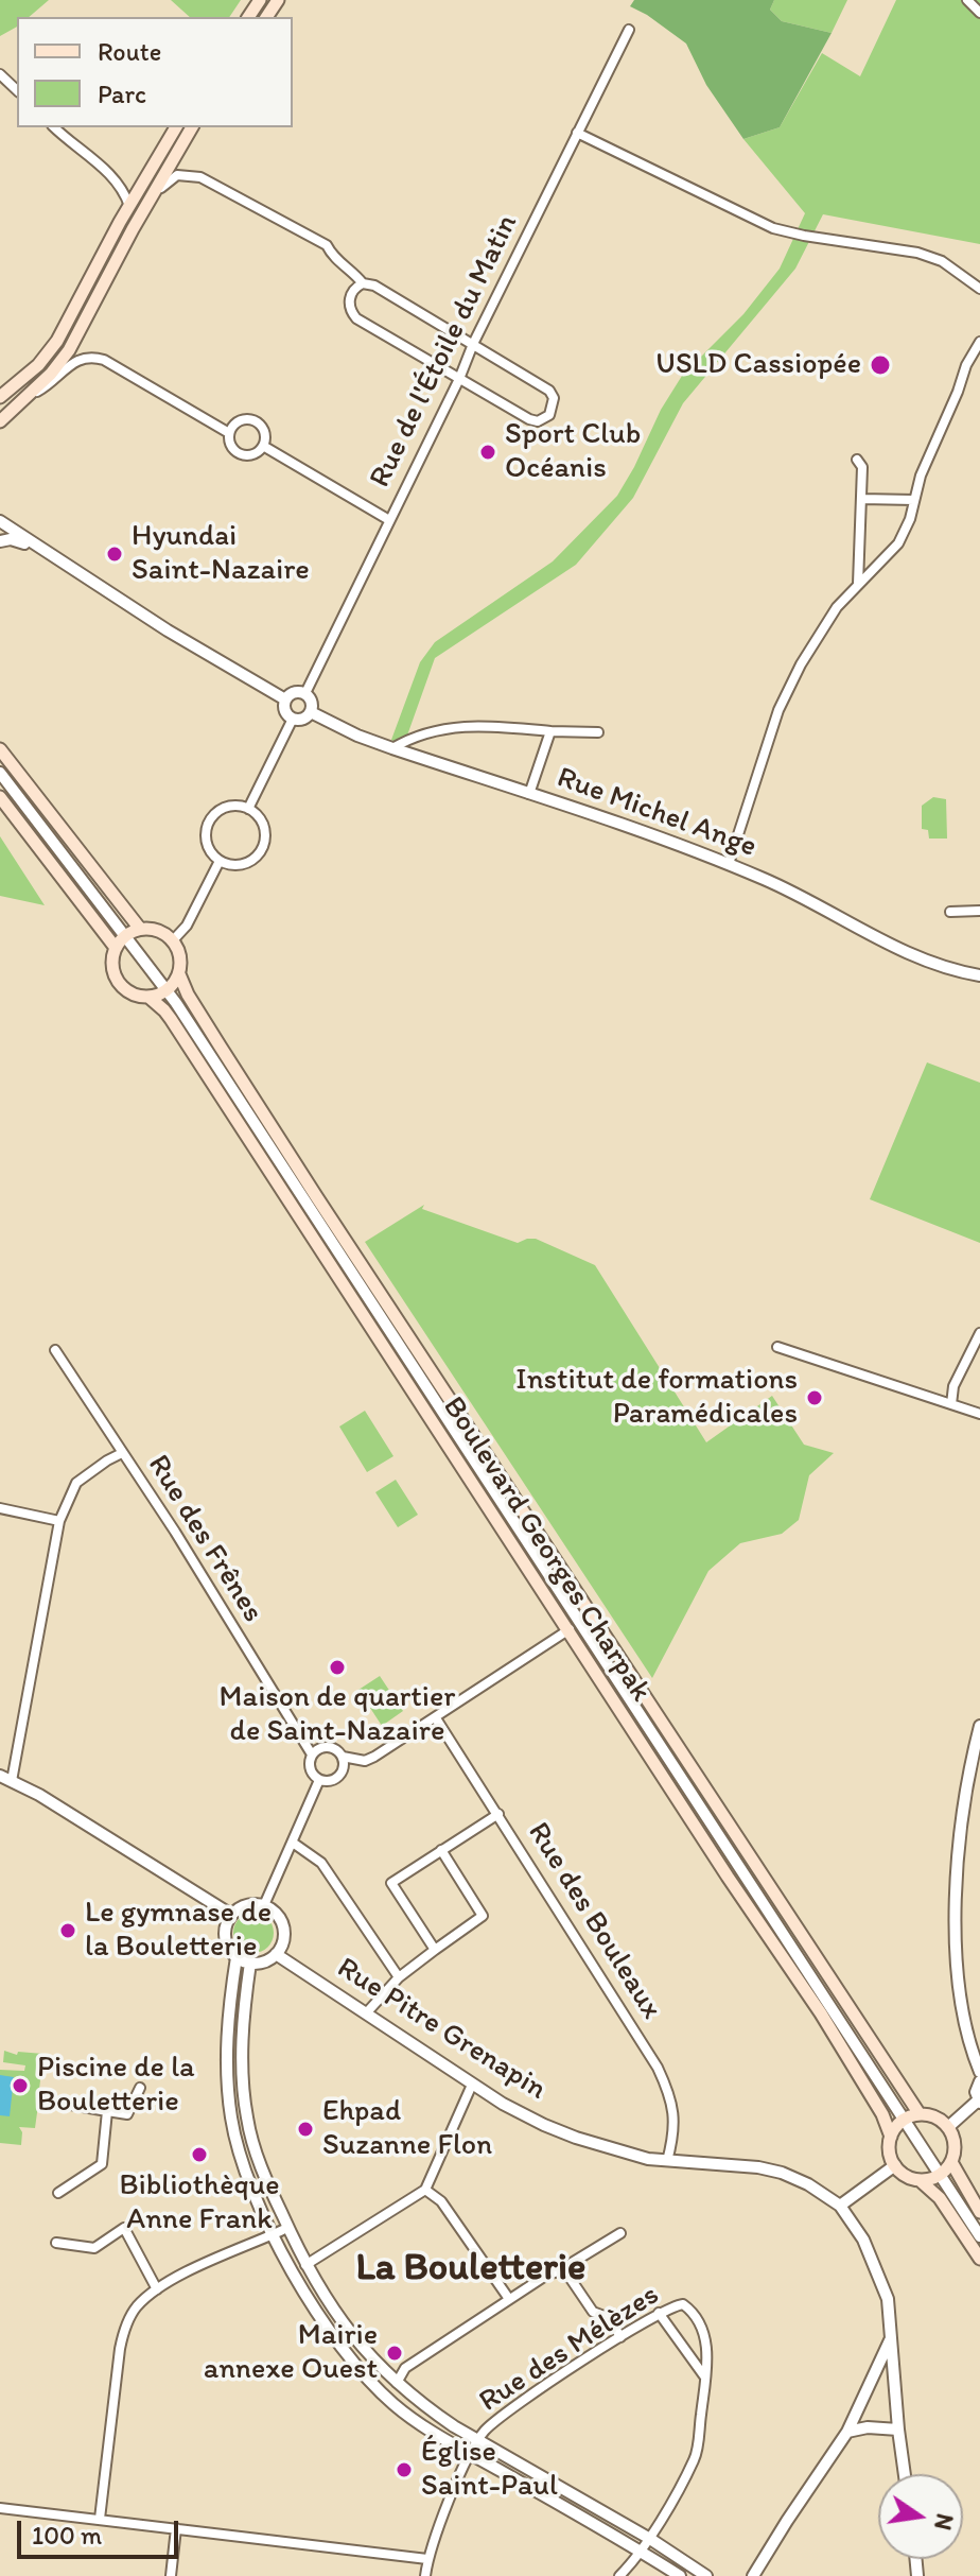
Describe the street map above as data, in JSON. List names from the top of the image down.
{
  "streets": {
    "main road": ["Boulevard Georges Charpak"],
    "street": [
      "Rue de l'Étoile du Matin",
      "Rue Michel Ange",
      "Rue des Frênes",
      "Rue des Bouleaux",
      "Rue Pitre Grenapin",
      "Rue des Mélèzes"
    ]
  },
  "crossings": [
    ["Rue de l'Étoile du Matin", "Rue Michel Ange"],
    ["Rue des Bouleaux", "Rue Pitre Grenapin"]
  ],
  "districts": ["La Bouletterie"],
  "places": [
    "USLD Cassiopée",
    "Sport Club Océanis",
    "Hyundai Saint-Nazaire",
    "Institut de formations Paramédicales",
    "Maison de quartier de Saint-Nazaire",
    "Le gymnase de la Bouletterie",
    "Piscine de la Bouletterie",
    "Ehpad Suzanne Flon",
    "Bibliothèque Anne Frank",
    "Mairie annexe Ouest",
    "Église Saint-Paul"
  ],
  "legend": ["Route", "Parc"],
  "scale_bar": "100 m",
  "north": "right"
}
